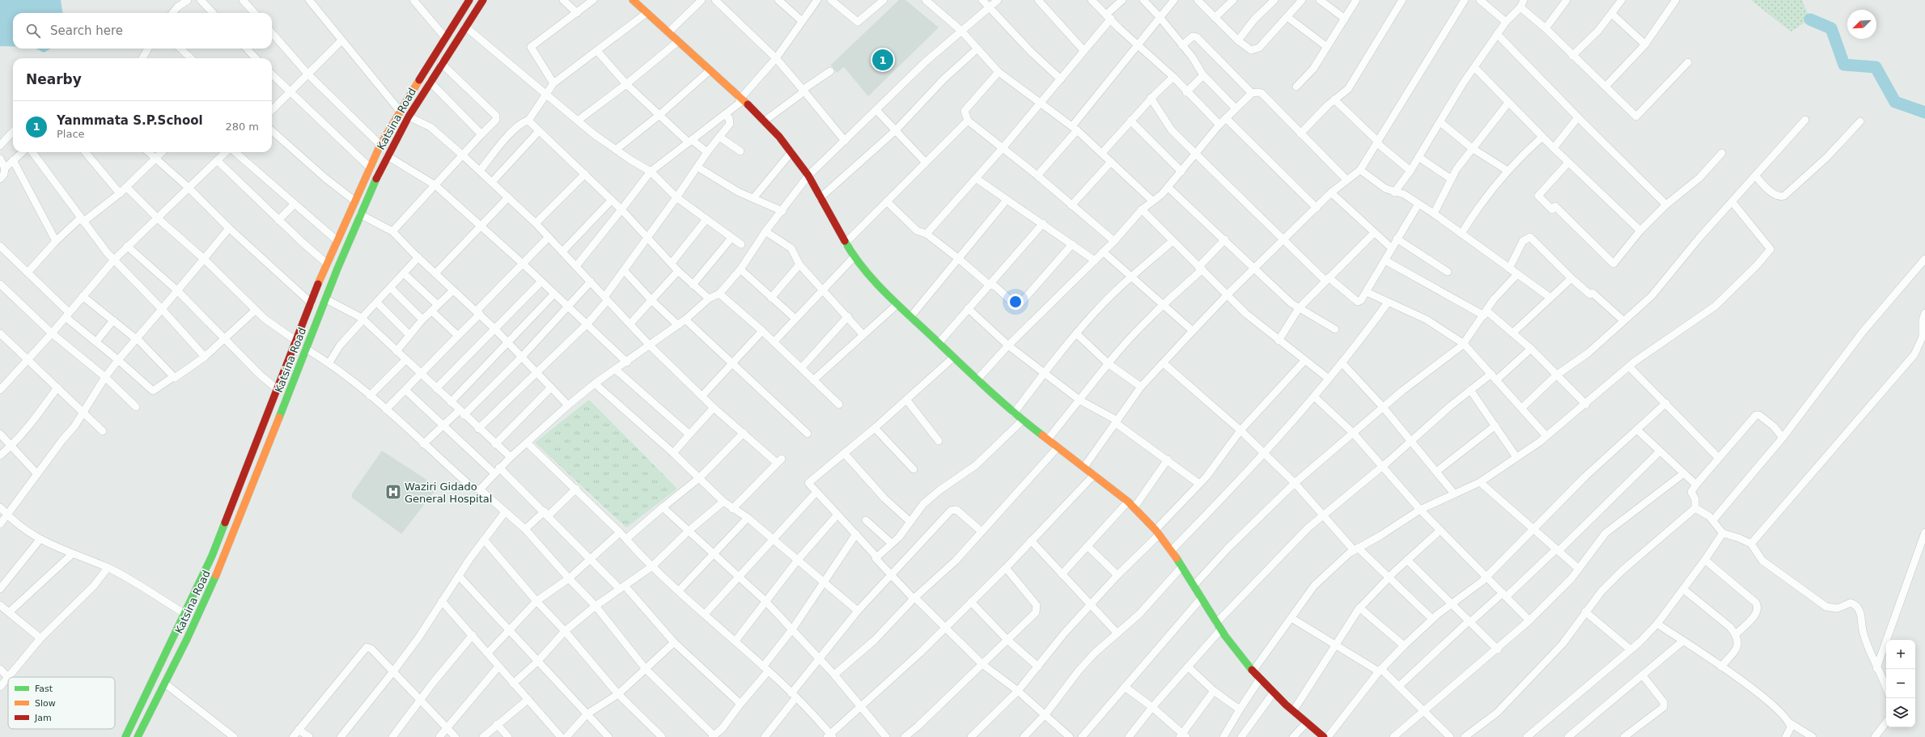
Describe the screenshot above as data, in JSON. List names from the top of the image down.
{
  "streets": {
    "main road": ["Katsina Road"]
  },
  "places": {
    "hospital": ["Waziri Gidado General Hospital"]
  },
  "legend": ["Fast", "Slow", "Jam"],
  "north": "bottom left",
  "page": {
    "search": "Search here",
    "pins": "1",
    "heading": "Nearby",
    "list": [
      {
        "mark": "1",
        "name": "Yanmmata S.P.School",
        "note": "Place",
        "value": "280 m"
      }
    ],
    "map_buttons": ["+", "−"]
  }
}
